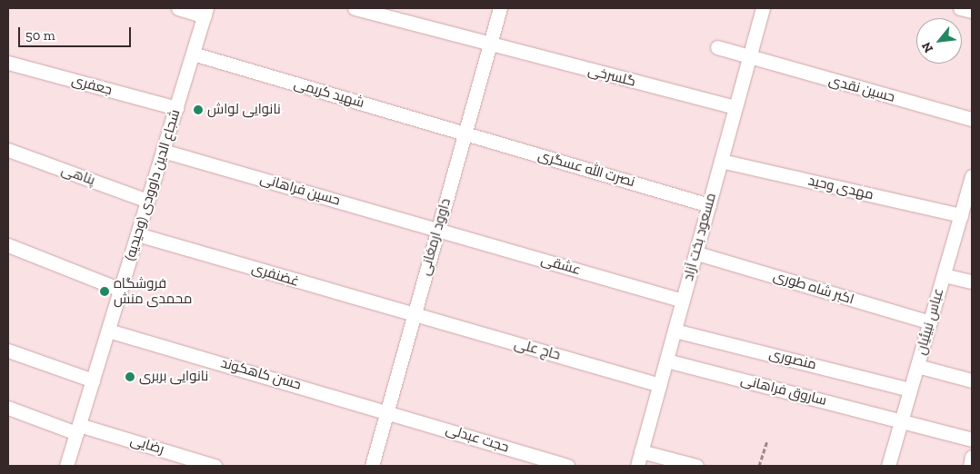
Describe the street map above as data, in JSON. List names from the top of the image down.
{
  "streets": {
    "street": [
      "گلسرخی",
      "جعفری",
      "حسین نقدی",
      "شهید کریمی",
      "نصرت الله عسگری",
      "پناهی",
      "شجاع الدین داوودی (وحیدیه)",
      "مهدی وحید",
      "حسین فراهانی",
      "داوود ارمغانی",
      "مسعود بخت آزاد",
      "عشقی",
      "غضنفری",
      "اکبر شاه طوری",
      "عباس نبیئیان",
      "حاج علی",
      "منصوری",
      "حسن کاهکوند",
      "ساروق فراهانی",
      "حجت عبدلی",
      "رضایی"
    ]
  },
  "crossings": [
    ["گلسرخی", "داوود ارمغانی"],
    ["گلسرخی", "مسعود بخت آزاد"],
    ["جعفری", "شجاع الدین داوودی (وحیدیه)"],
    ["حسین نقدی", "مسعود بخت آزاد"],
    ["شهید کریمی", "نصرت الله عسگری"],
    ["شهید کریمی", "شجاع الدین داوودی (وحیدیه)"],
    ["شهید کریمی", "داوود ارمغانی"],
    ["نصرت الله عسگری", "داوود ارمغانی"],
    ["نصرت الله عسگری", "مسعود بخت آزاد"],
    ["پناهی", "شجاع الدین داوودی (وحیدیه)"],
    ["شجاع الدین داوودی (وحیدیه)", "حسین فراهانی"],
    ["شجاع الدین داوودی (وحیدیه)", "غضنفری"],
    ["شجاع الدین داوودی (وحیدیه)", "حسن کاهکوند"],
    ["شجاع الدین داوودی (وحیدیه)", "رضایی"],
    ["مهدی وحید", "مسعود بخت آزاد"],
    ["مهدی وحید", "عباس نبیئیان"],
    ["حسین فراهانی", "داوود ارمغانی"],
    ["حسین فراهانی", "عشقی"],
    ["داوود ارمغانی", "عشقی"],
    ["داوود ارمغانی", "غضنفری"],
    ["داوود ارمغانی", "حاج علی"],
    ["داوود ارمغانی", "حسن کاهکوند"],
    ["داوود ارمغانی", "حجت عبدلی"],
    ["مسعود بخت آزاد", "عشقی"],
    ["مسعود بخت آزاد", "اکبر شاه طوری"],
    ["مسعود بخت آزاد", "حاج علی"],
    ["مسعود بخت آزاد", "منصوری"],
    ["مسعود بخت آزاد", "ساروق فراهانی"],
    ["غضنفری", "حاج علی"],
    ["اکبر شاه طوری", "عباس نبیئیان"],
    ["عباس نبیئیان", "منصوری"],
    ["عباس نبیئیان", "ساروق فراهانی"],
    ["حسن کاهکوند", "حجت عبدلی"]
  ],
  "places": ["نانوایی لواش", "فروشگاه محمدی منش", "نانوایی بربری"],
  "scale_bar": "50 m",
  "north": "bottom left"
}
